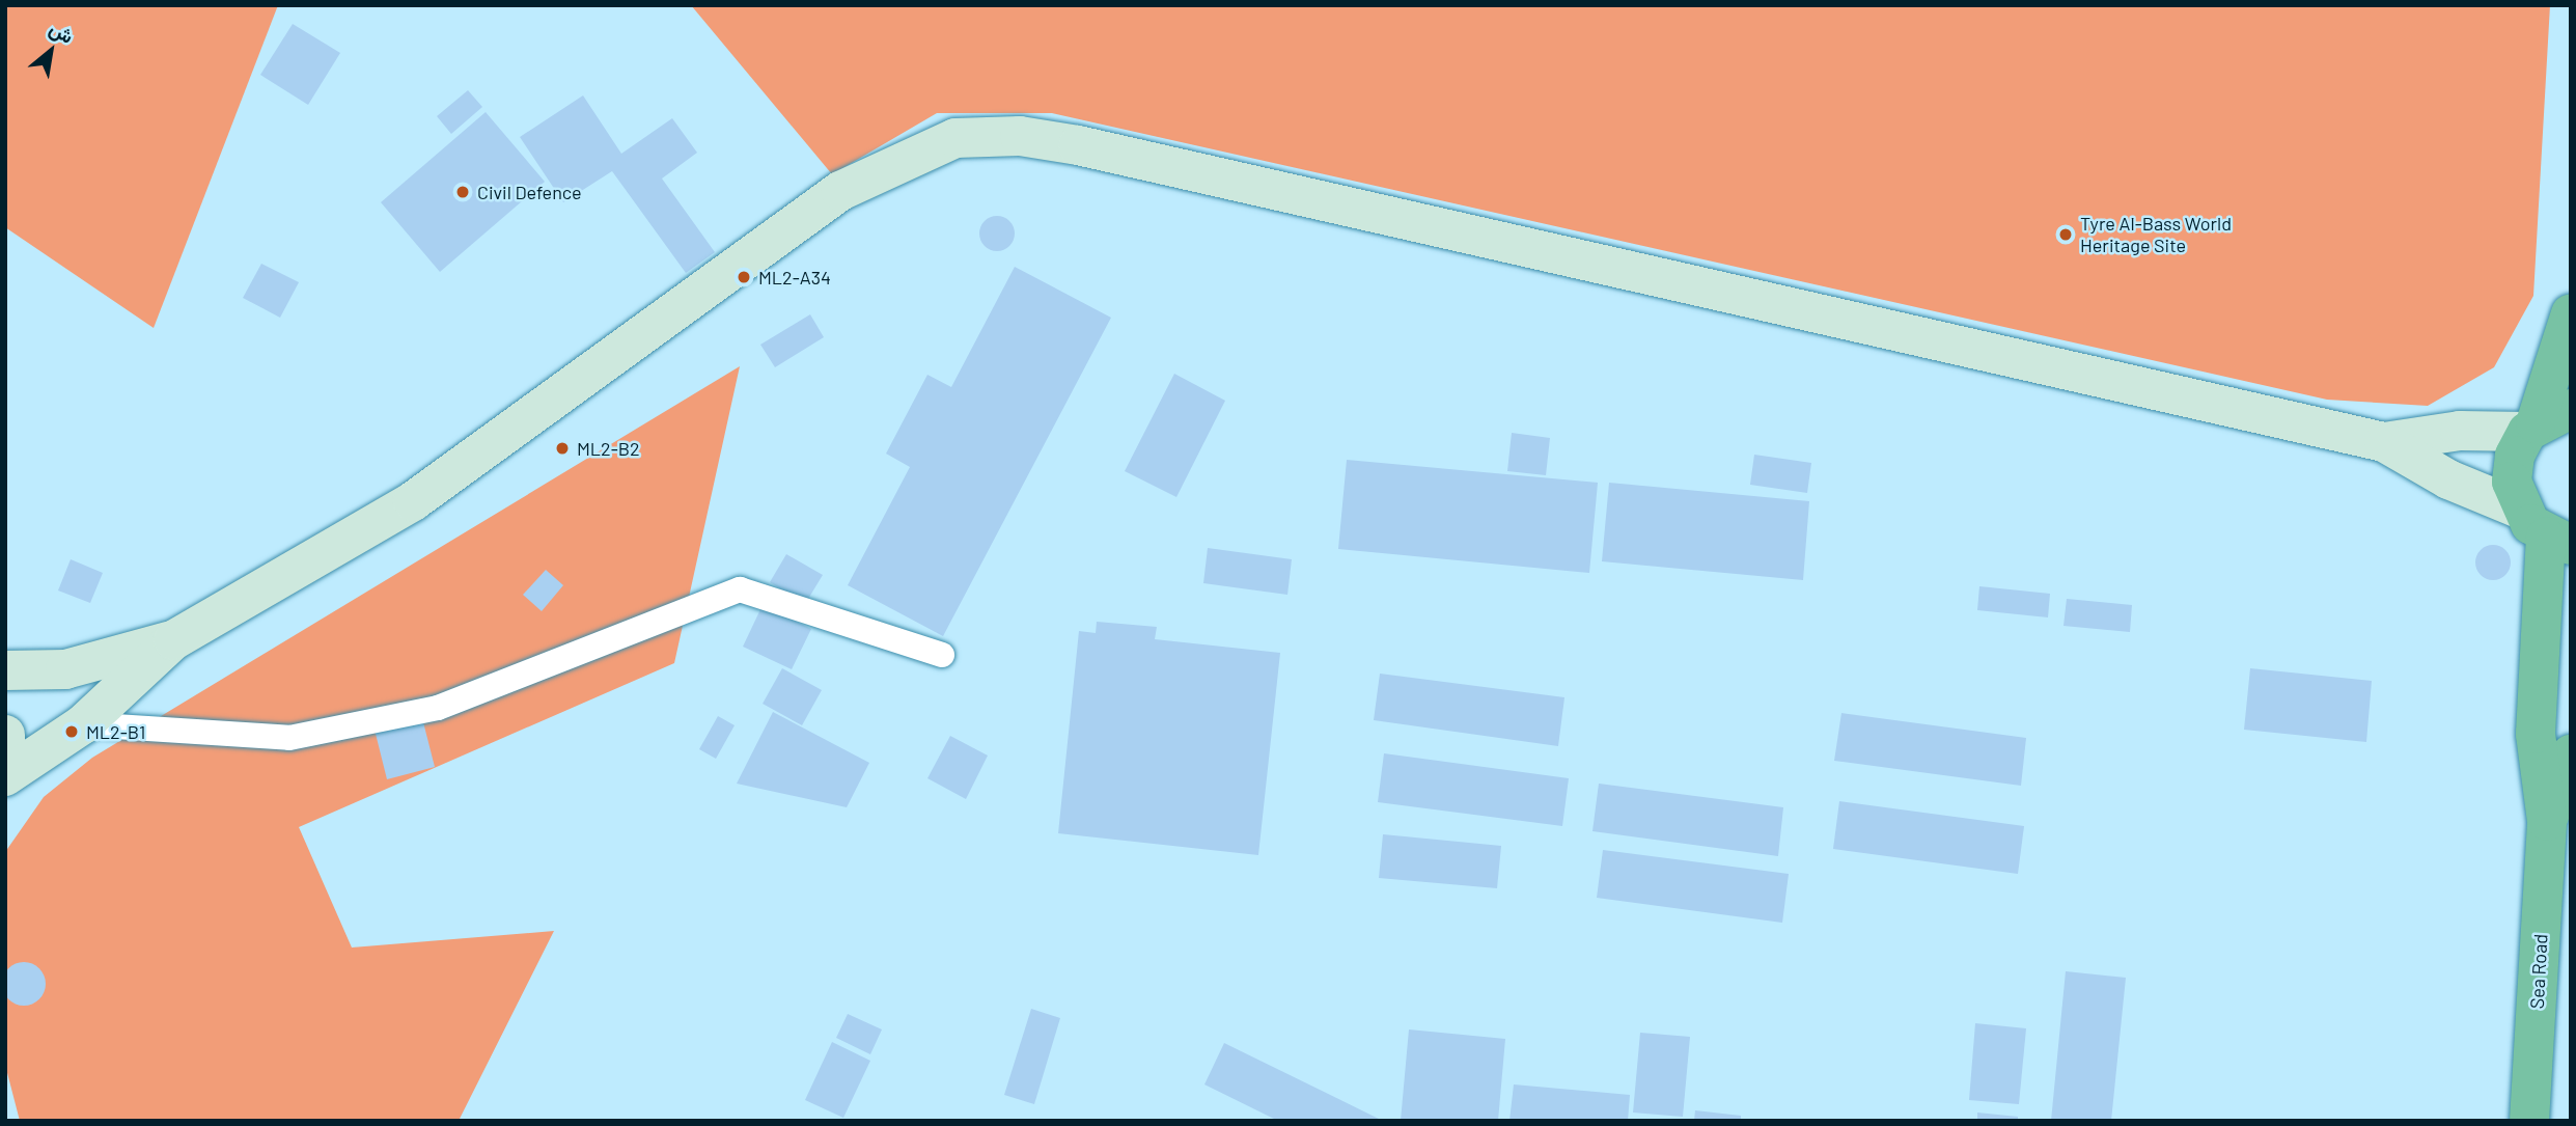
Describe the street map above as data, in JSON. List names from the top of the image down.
{
  "streets": {
    "highway": ["Sea Road"]
  },
  "places": [
    "Civil Defence",
    "Tyre Al-Bass World Heritage Site",
    "ML2-A34",
    "ML2-B2",
    "ML2-B1"
  ],
  "north": "top right"
}
